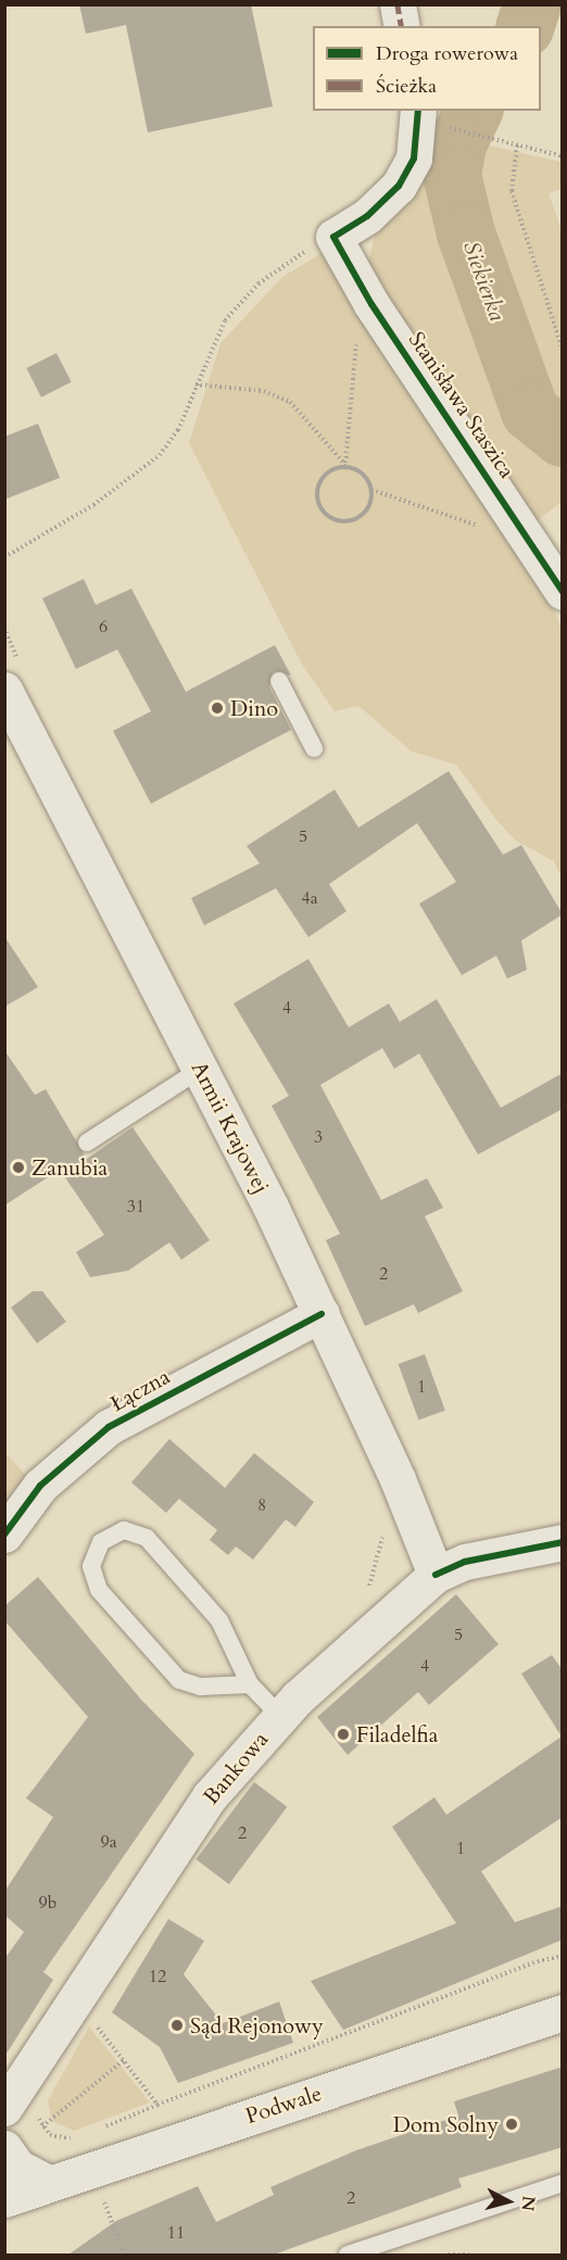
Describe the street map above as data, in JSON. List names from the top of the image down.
{
  "streets": {
    "main road": [
      "Stanisława Staszica",
      "Armii Krajowej",
      "Łączna",
      "Bankowa",
      "Podwale"
    ]
  },
  "crossings": [
    ["Armii Krajowej", "Łączna"],
    ["Armii Krajowej", "Bankowa"]
  ],
  "water": ["Siekierka"],
  "places": [
    "Dino",
    "Zanubia",
    "Filadelfia",
    "Sąd Rejonowy",
    "Dom Solny"
  ],
  "house_numbers": [
    "6",
    "5",
    "4a",
    "4",
    "3",
    "31",
    "2",
    "1",
    "8",
    "5",
    "4",
    "2",
    "9a",
    "1",
    "9b",
    "12",
    "2",
    "11"
  ],
  "legend": ["Droga rowerowa", "Ścieżka"],
  "north": "right"
}
